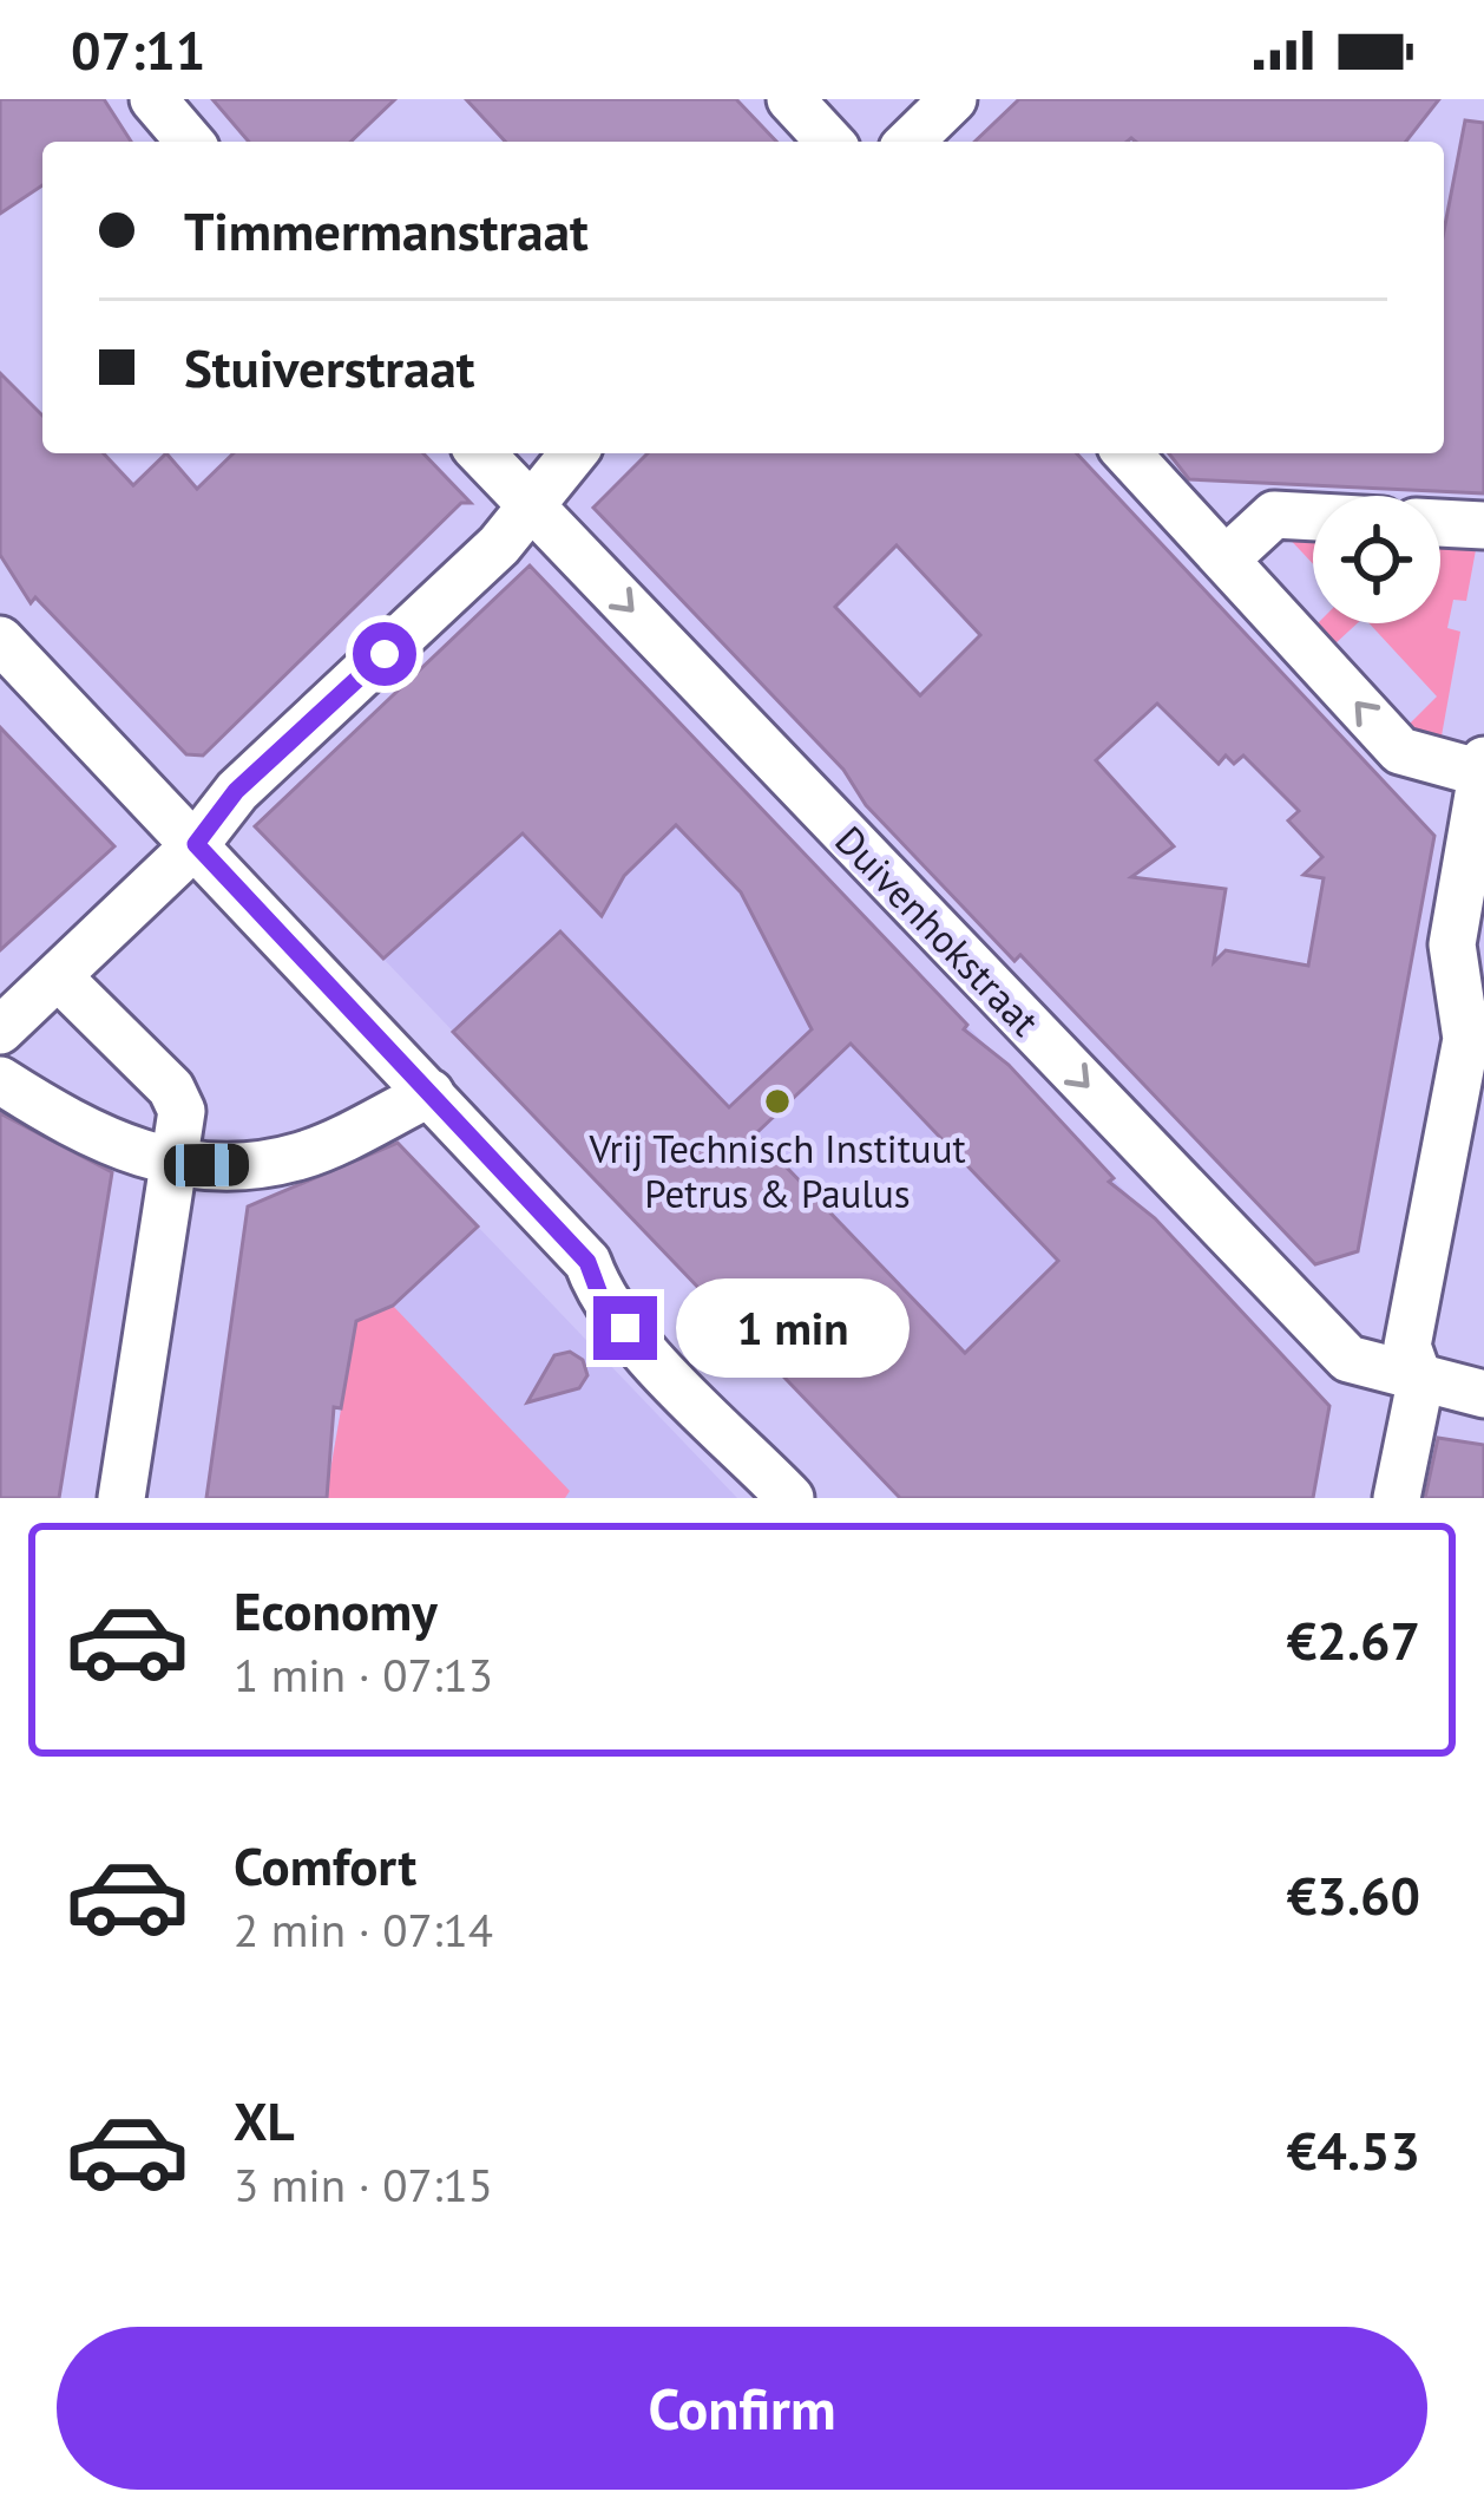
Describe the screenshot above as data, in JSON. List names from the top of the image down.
{
  "streets": {
    "street": ["Duivenhokstraat"]
  },
  "one_way": ["Duivenhokstraat"],
  "places": ["Vrij Technisch Instituut Petrus & Paulus"],
  "page": {
    "status": "07:11",
    "banner": ["Timmermanstraat", "Stuiverstraat"],
    "bubble": "1 min",
    "list": [
      {
        "name": "Economy",
        "note": "1 min · 07:13",
        "value": "€2.67"
      },
      {
        "name": "Comfort",
        "note": "2 min · 07:14",
        "value": "€3.60"
      },
      {
        "name": "XL",
        "note": "3 min · 07:15",
        "value": "€4.53"
      }
    ],
    "buttons": "Confirm"
  }
}
